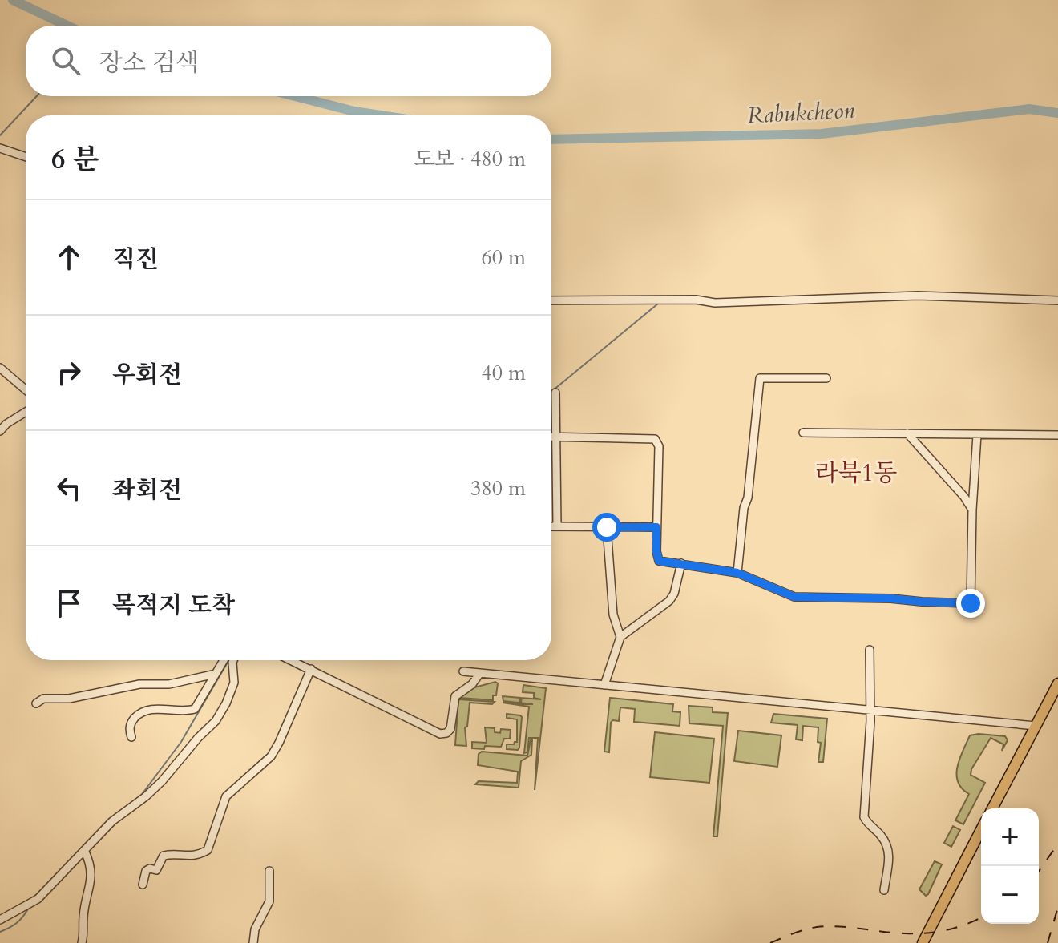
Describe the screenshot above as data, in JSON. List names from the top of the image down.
{
  "districts": ["라북1동"],
  "water": ["Rabukcheon"],
  "page": {
    "search": "장소 검색",
    "heading": ["6 분", "도보 · 480 m"],
    "list": [
      ["직진", "60 m"],
      ["우회전", "40 m"],
      ["좌회전", "380 m"],
      "목적지 도착"
    ],
    "map_buttons": ["+", "−"]
  }
}
